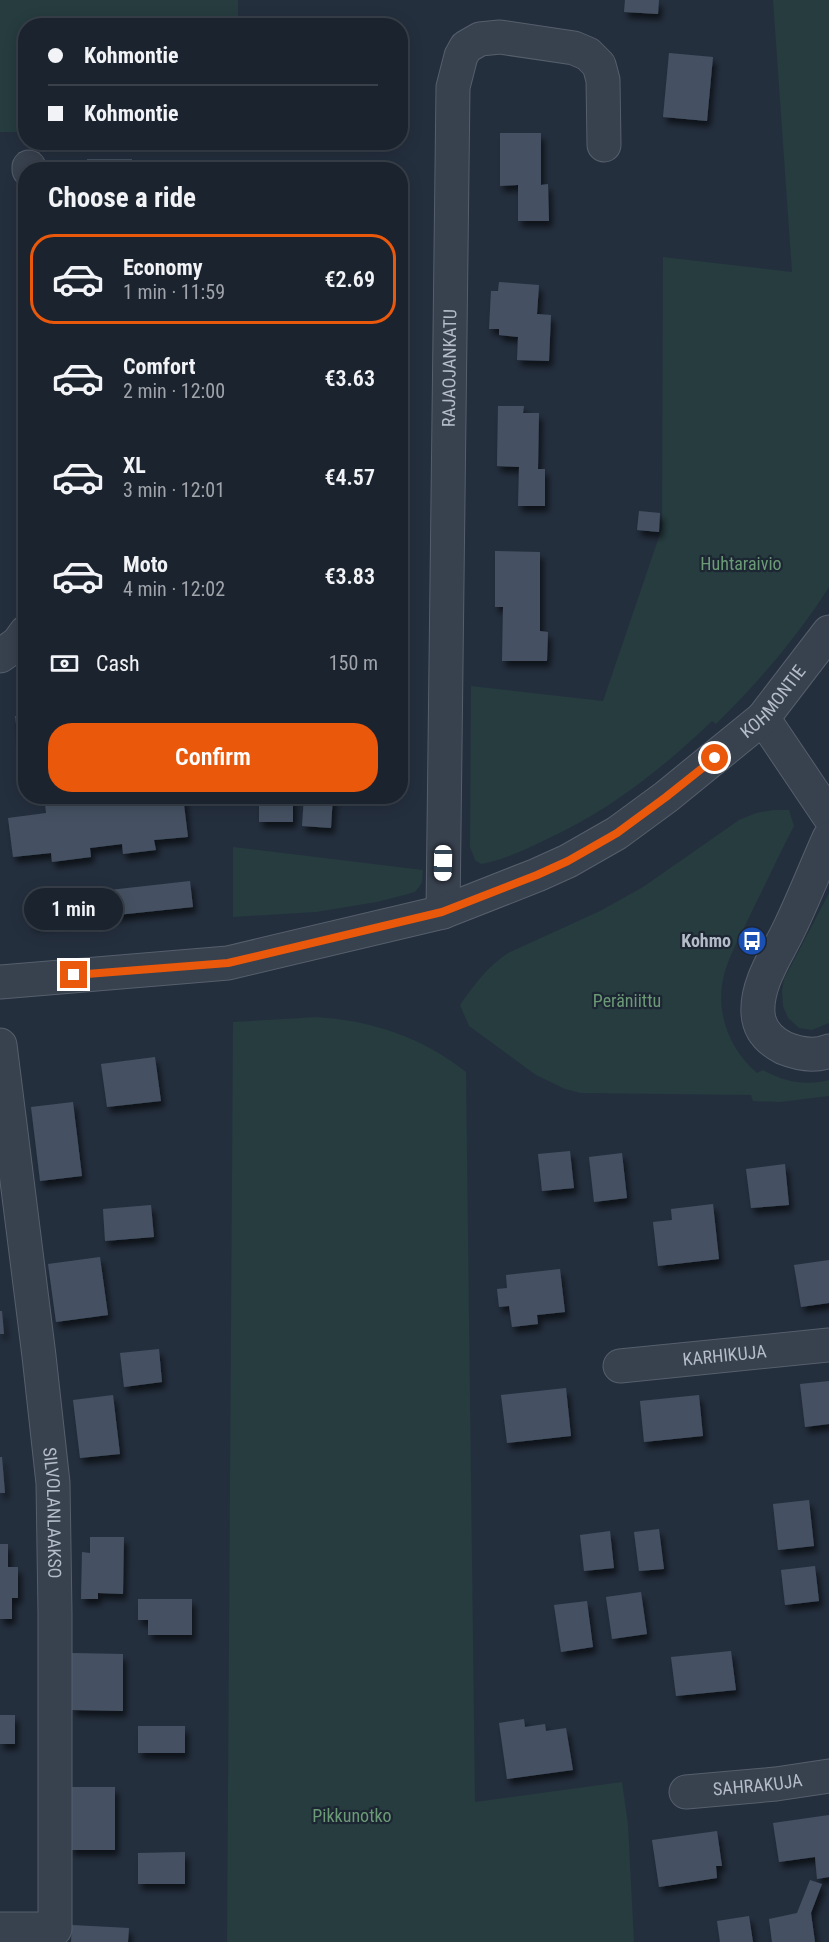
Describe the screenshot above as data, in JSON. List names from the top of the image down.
{
  "streets": {
    "street": [
      "RAJAOJANKATU",
      "KOHMONTIE",
      "KARHIKUJA",
      "SILVOLANLAAKSO",
      "SAHRAKUJA"
    ]
  },
  "crossings": [
    ["RAJAOJANKATU", "KOHMONTIE"]
  ],
  "parks": ["Huhtaraivio", "Peräniittu", "Pikkunotko"],
  "places": {
    "bus stop": ["Kohmo"]
  },
  "page": {
    "banner": ["Kohmontie", "Kohmontie"],
    "heading": "Choose a ride",
    "list": [
      {
        "name": "Economy",
        "note": "1 min · 11:59",
        "value": "€2.69"
      },
      {
        "name": "Comfort",
        "note": "2 min · 12:00",
        "value": "€3.63"
      },
      {
        "name": "XL",
        "note": "3 min · 12:01",
        "value": "€4.57"
      },
      {
        "name": "Moto",
        "note": "4 min · 12:02",
        "value": "€3.83"
      }
    ],
    "pay": ["Cash", "150 m"],
    "buttons": "Confirm",
    "bubble": "1 min"
  }
}
